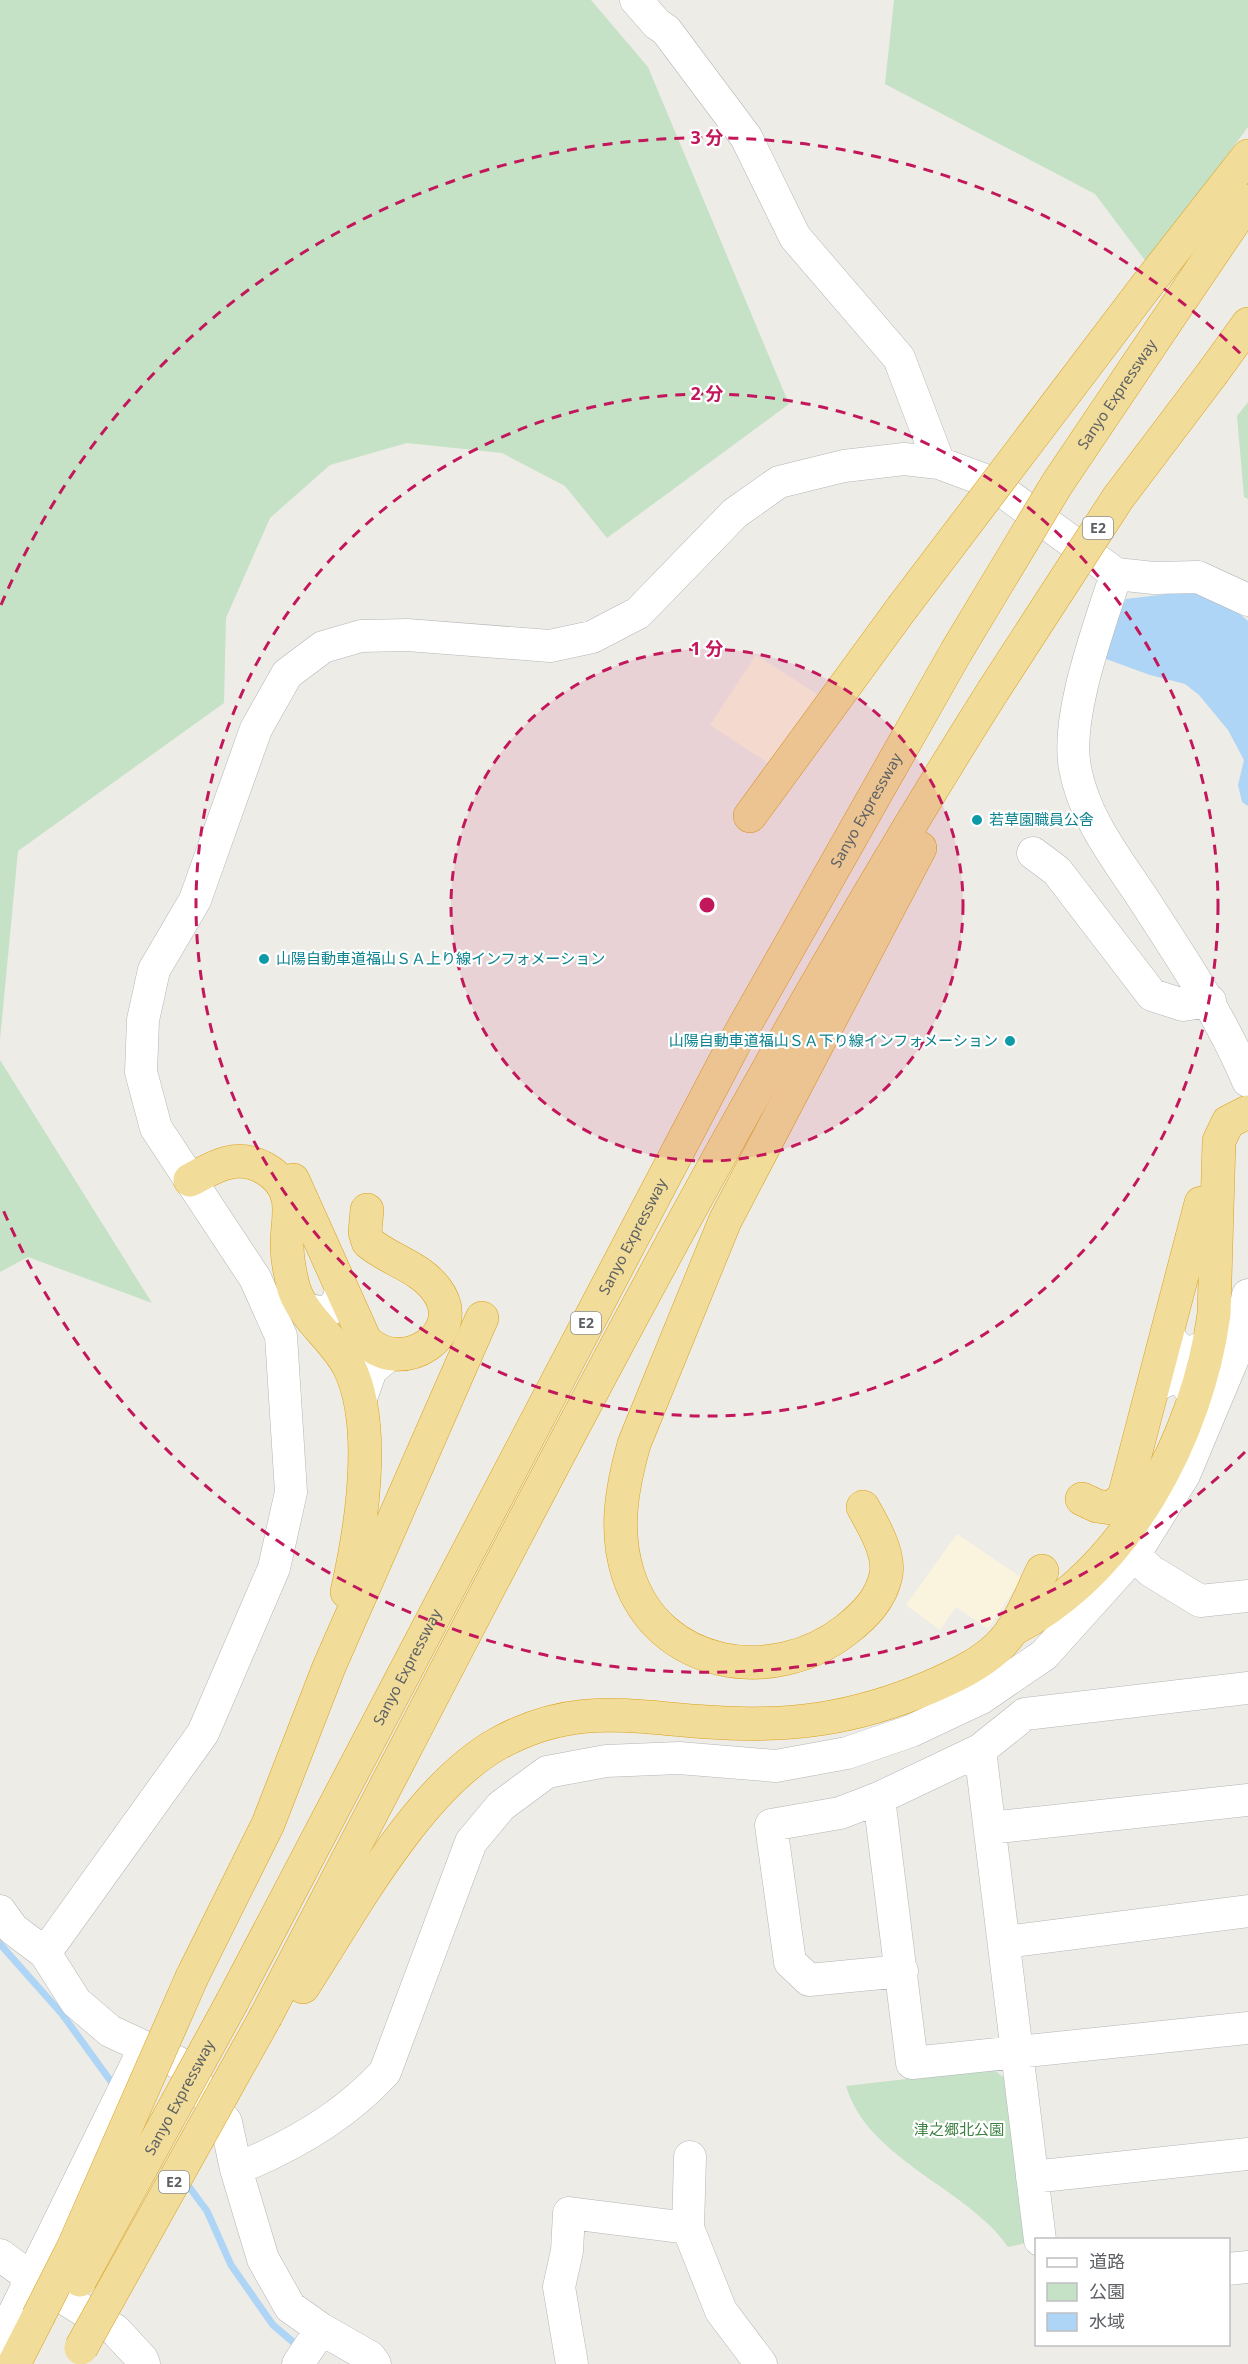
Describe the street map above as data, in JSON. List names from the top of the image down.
{
  "streets": {
    "highway": ["Sanyo Expressway", "E2"]
  },
  "parks": ["津之郷北公園"],
  "places": ["若草園職員公舎", "山陽自動車道福山ＳＡ上り線インフォメーション", "山陽自動車道福山ＳＡ下り線インフォメーション"],
  "legend": ["道路", "公園", "水域"],
  "rings": ["3 分", "2 分", "1 分"]
}
